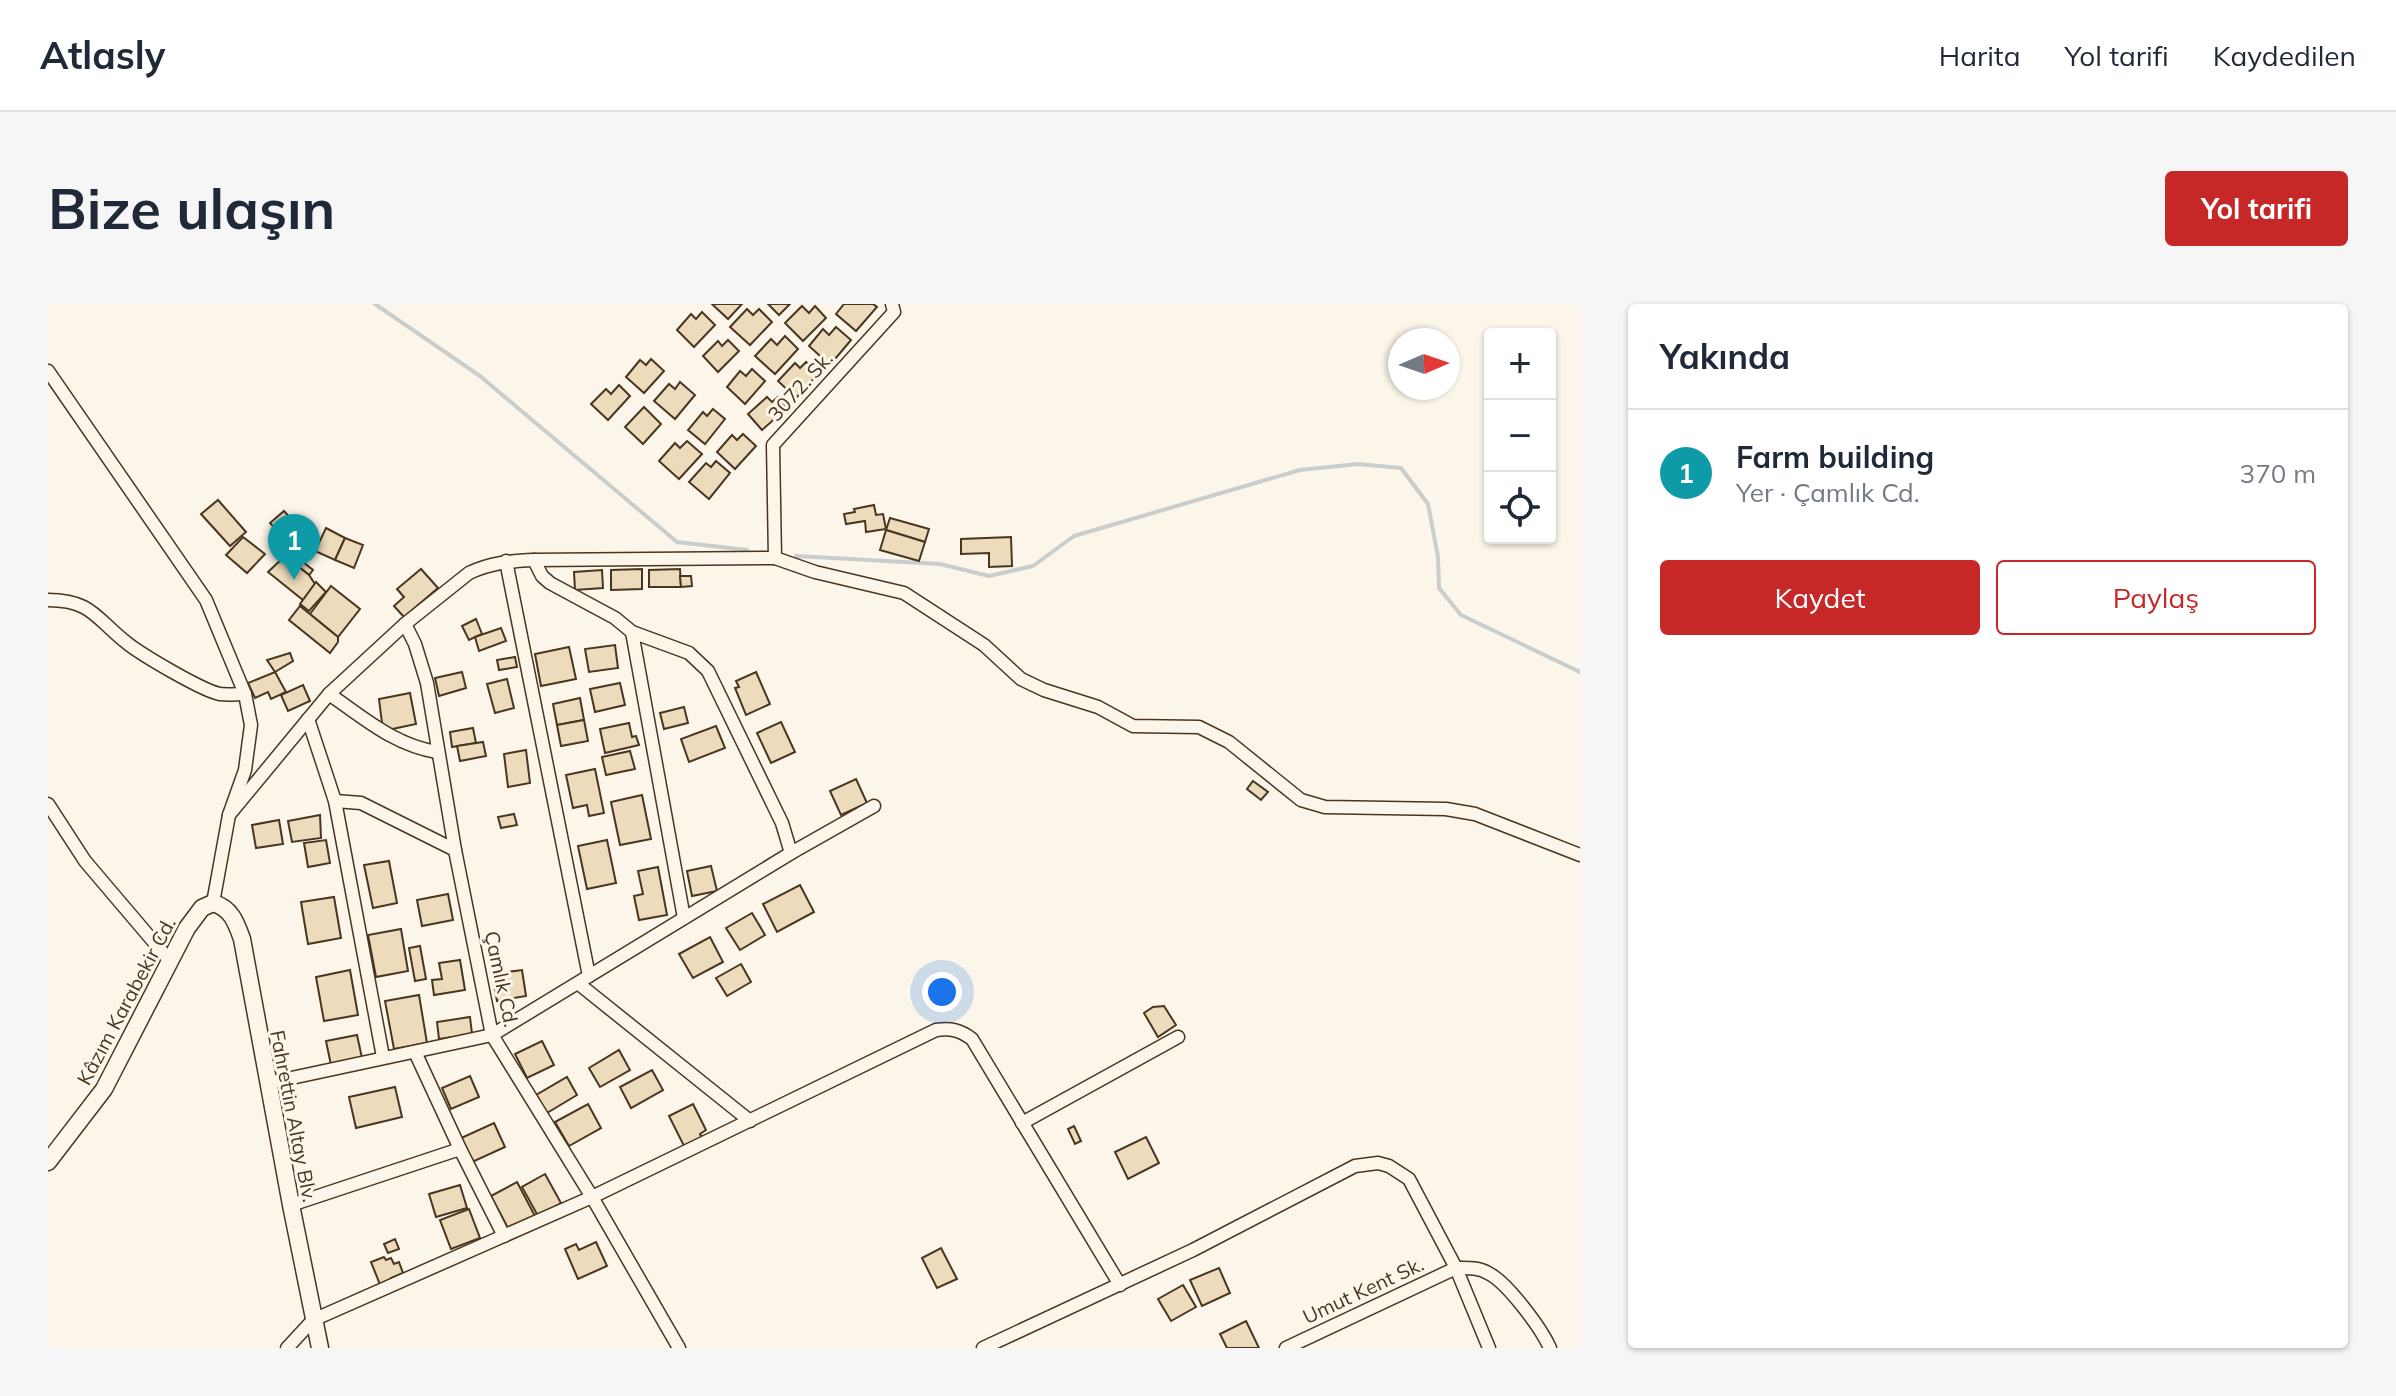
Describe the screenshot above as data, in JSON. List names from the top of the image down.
{
  "streets": {
    "street": [
      "3072. Sk.",
      "Çamlık Cd.",
      "Kâzım Karabekir Cd.",
      "Fahrettin Altay Blv.",
      "Umut Kent Sk."
    ]
  },
  "crossings": [
    ["Kâzım Karabekir Cd.", "Fahrettin Altay Blv."]
  ],
  "north": "right",
  "page": {
    "header": "Atlasly",
    "nav": ["Harita", "Yol tarifi", "Kaydedilen"],
    "buttons": [
      "Yol tarifi",
      ["Kaydet", "Paylaş"]
    ],
    "title": "Bize ulaşın",
    "heading": "Yakında",
    "map_buttons": ["+", "−"],
    "list": [
      {
        "mark": "1",
        "name": "Farm building",
        "note": "Yer · Çamlık Cd.",
        "value": "370 m"
      }
    ],
    "pins": "1"
  }
}
